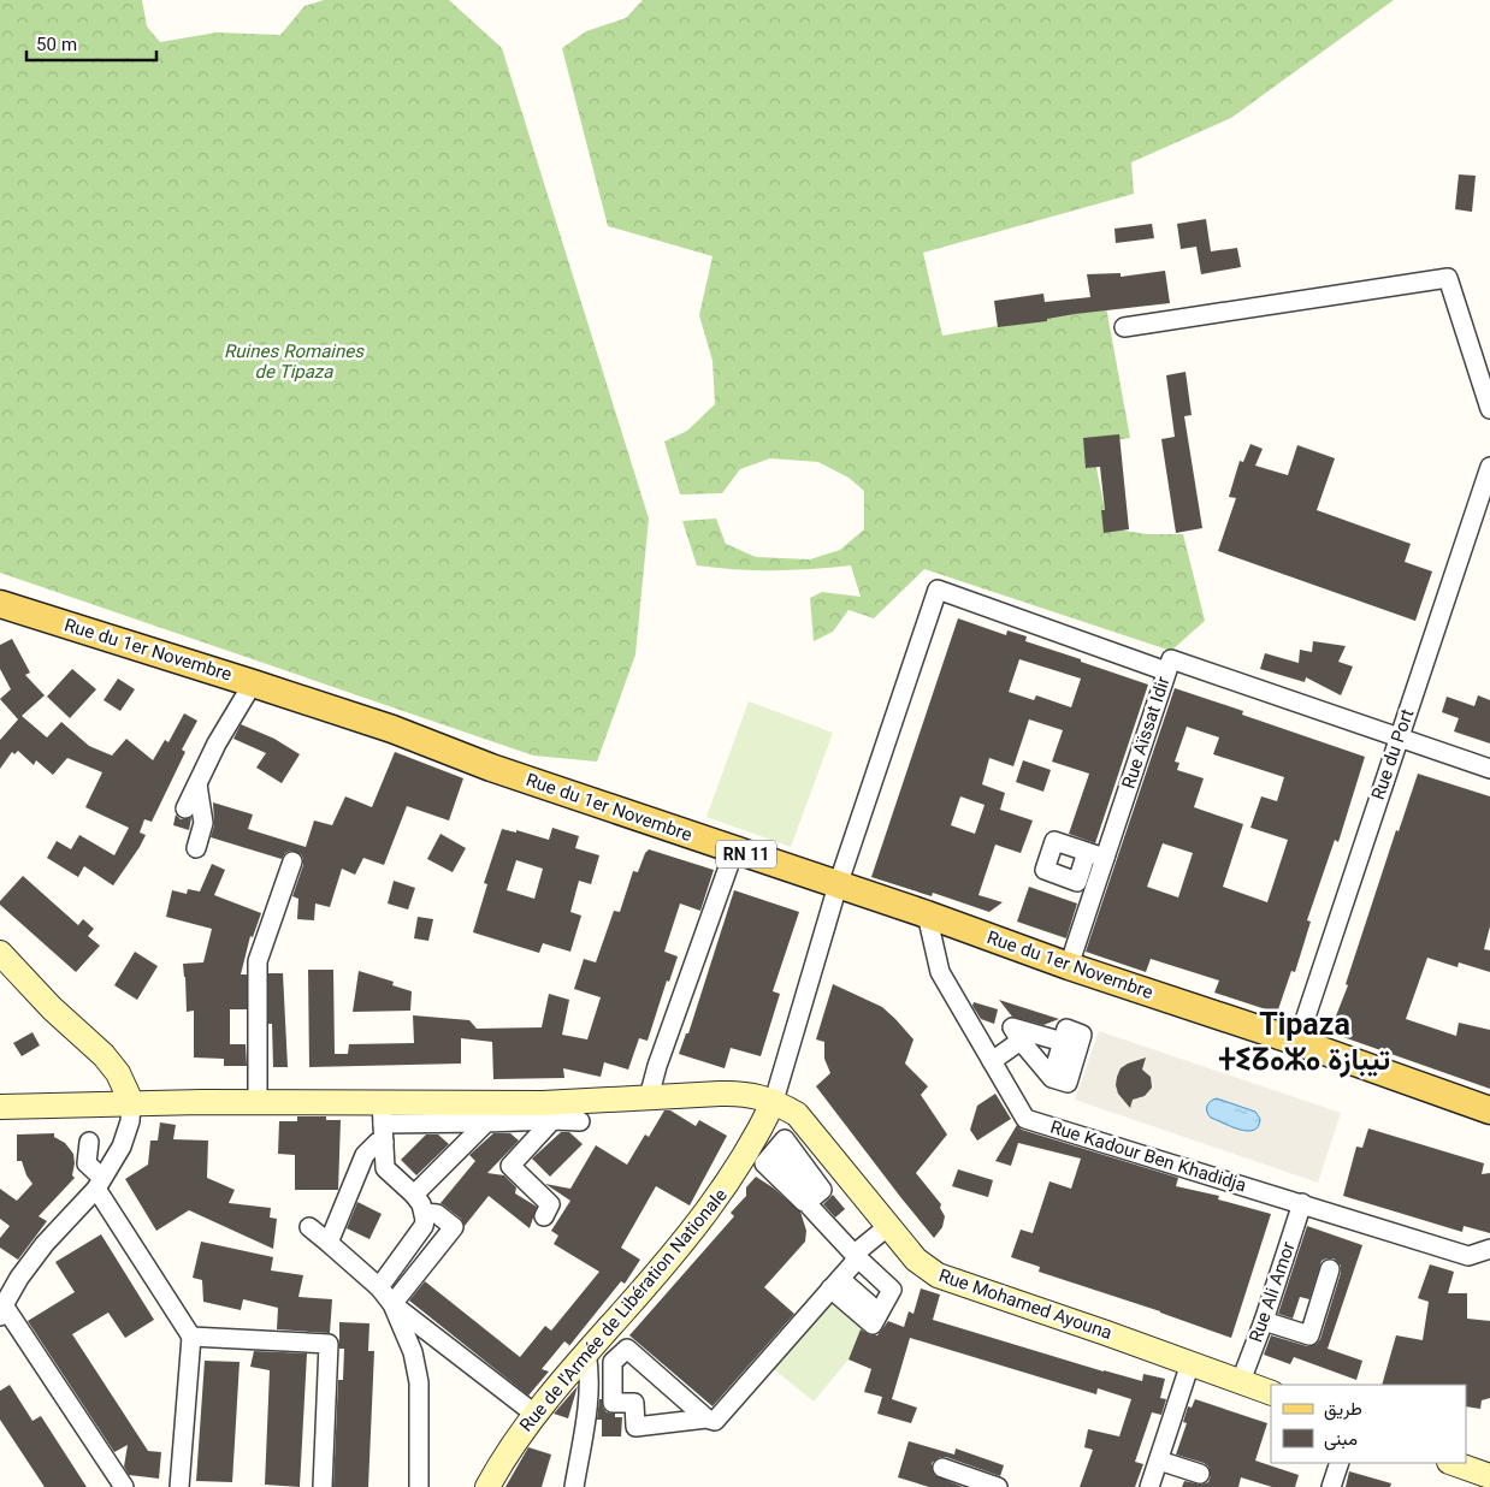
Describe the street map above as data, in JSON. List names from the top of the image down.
{
  "streets": {
    "main road": [
      "Rue du 1er Novembre",
      "RN 11",
      "Rue Mohamed Ayouna",
      "Rue de l'Armée de Libération Nationale"
    ],
    "street": [
      "Rue Aïssat Idir",
      "Rue du Port",
      "Rue Kadour Ben Khadidja",
      "Rue Ali Amor"
    ]
  },
  "crossings": [
    ["Rue du 1er Novembre", "Rue Aïssat Idir"],
    ["Rue du 1er Novembre", "Rue du Port"],
    ["Rue du 1er Novembre", "Rue Kadour Ben Khadidja"],
    ["Rue Aïssat Idir", "Rue du Port"],
    ["Rue Kadour Ben Khadidja", "Rue Ali Amor"],
    ["Rue Ali Amor", "Rue Mohamed Ayouna"],
    ["Rue Mohamed Ayouna", "Rue de l'Armée de Libération Nationale"]
  ],
  "districts": ["Tipaza ⵜⵉⵒⴰⵣⴰ تيبازة"],
  "parks": ["Ruines Romaines de Tipaza"],
  "legend": ["طريق", "مبنى"],
  "scale_bar": "50 m"
}
